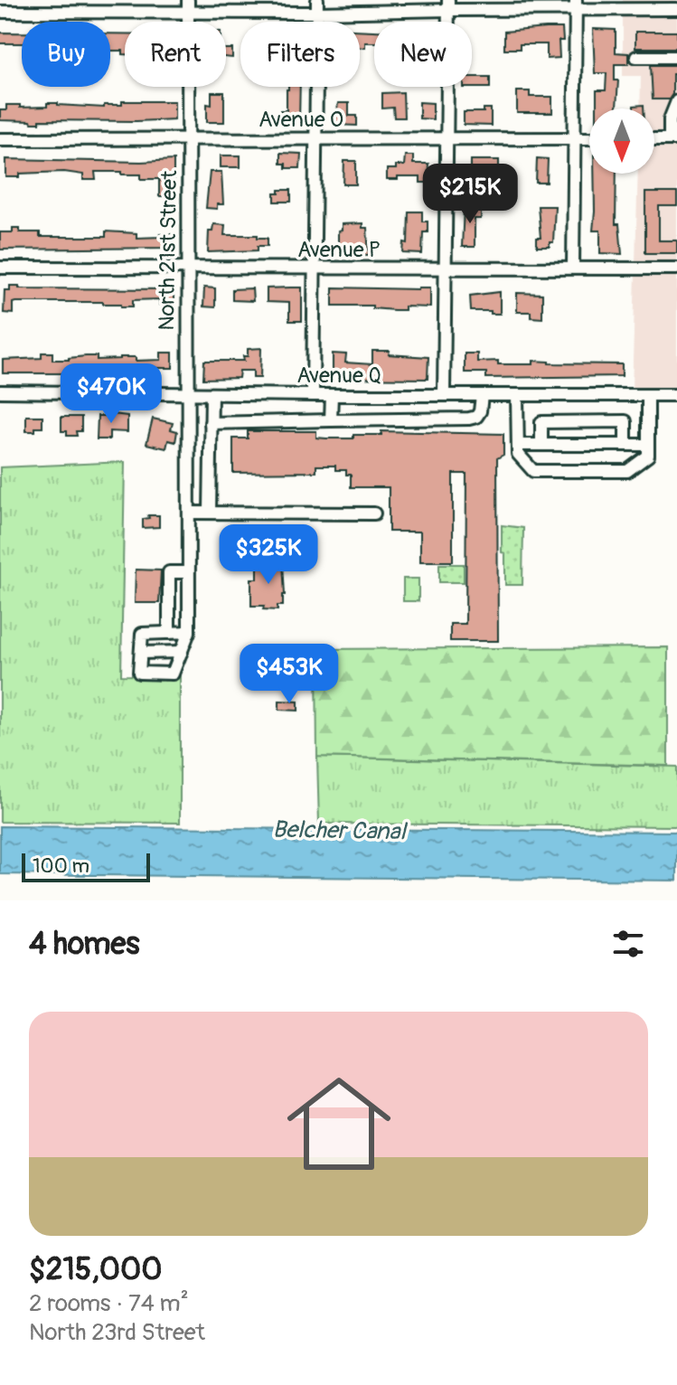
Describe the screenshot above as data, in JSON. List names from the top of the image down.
{
  "streets": {
    "street": [
      "Avenue O",
      "Avenue P",
      "North 21st Street",
      "Avenue Q"
    ]
  },
  "crossings": [
    ["Avenue O", "North 21st Street"],
    ["Avenue P", "North 21st Street"],
    ["North 21st Street", "Avenue Q"]
  ],
  "water": ["Belcher Canal"],
  "scale_bar": "100 m",
  "north": "bottom",
  "page": {
    "chip": [
      "Buy",
      "Rent",
      "Filters",
      "New"
    ],
    "price": [
      "$215K",
      "$470K",
      "$325K",
      "$453K"
    ],
    "scale": "100 m",
    "heading": "4 homes",
    "list": [
      {
        "name": "$215,000",
        "note": "2 rooms · 74 m² · North 23rd Street"
      }
    ]
  }
}
